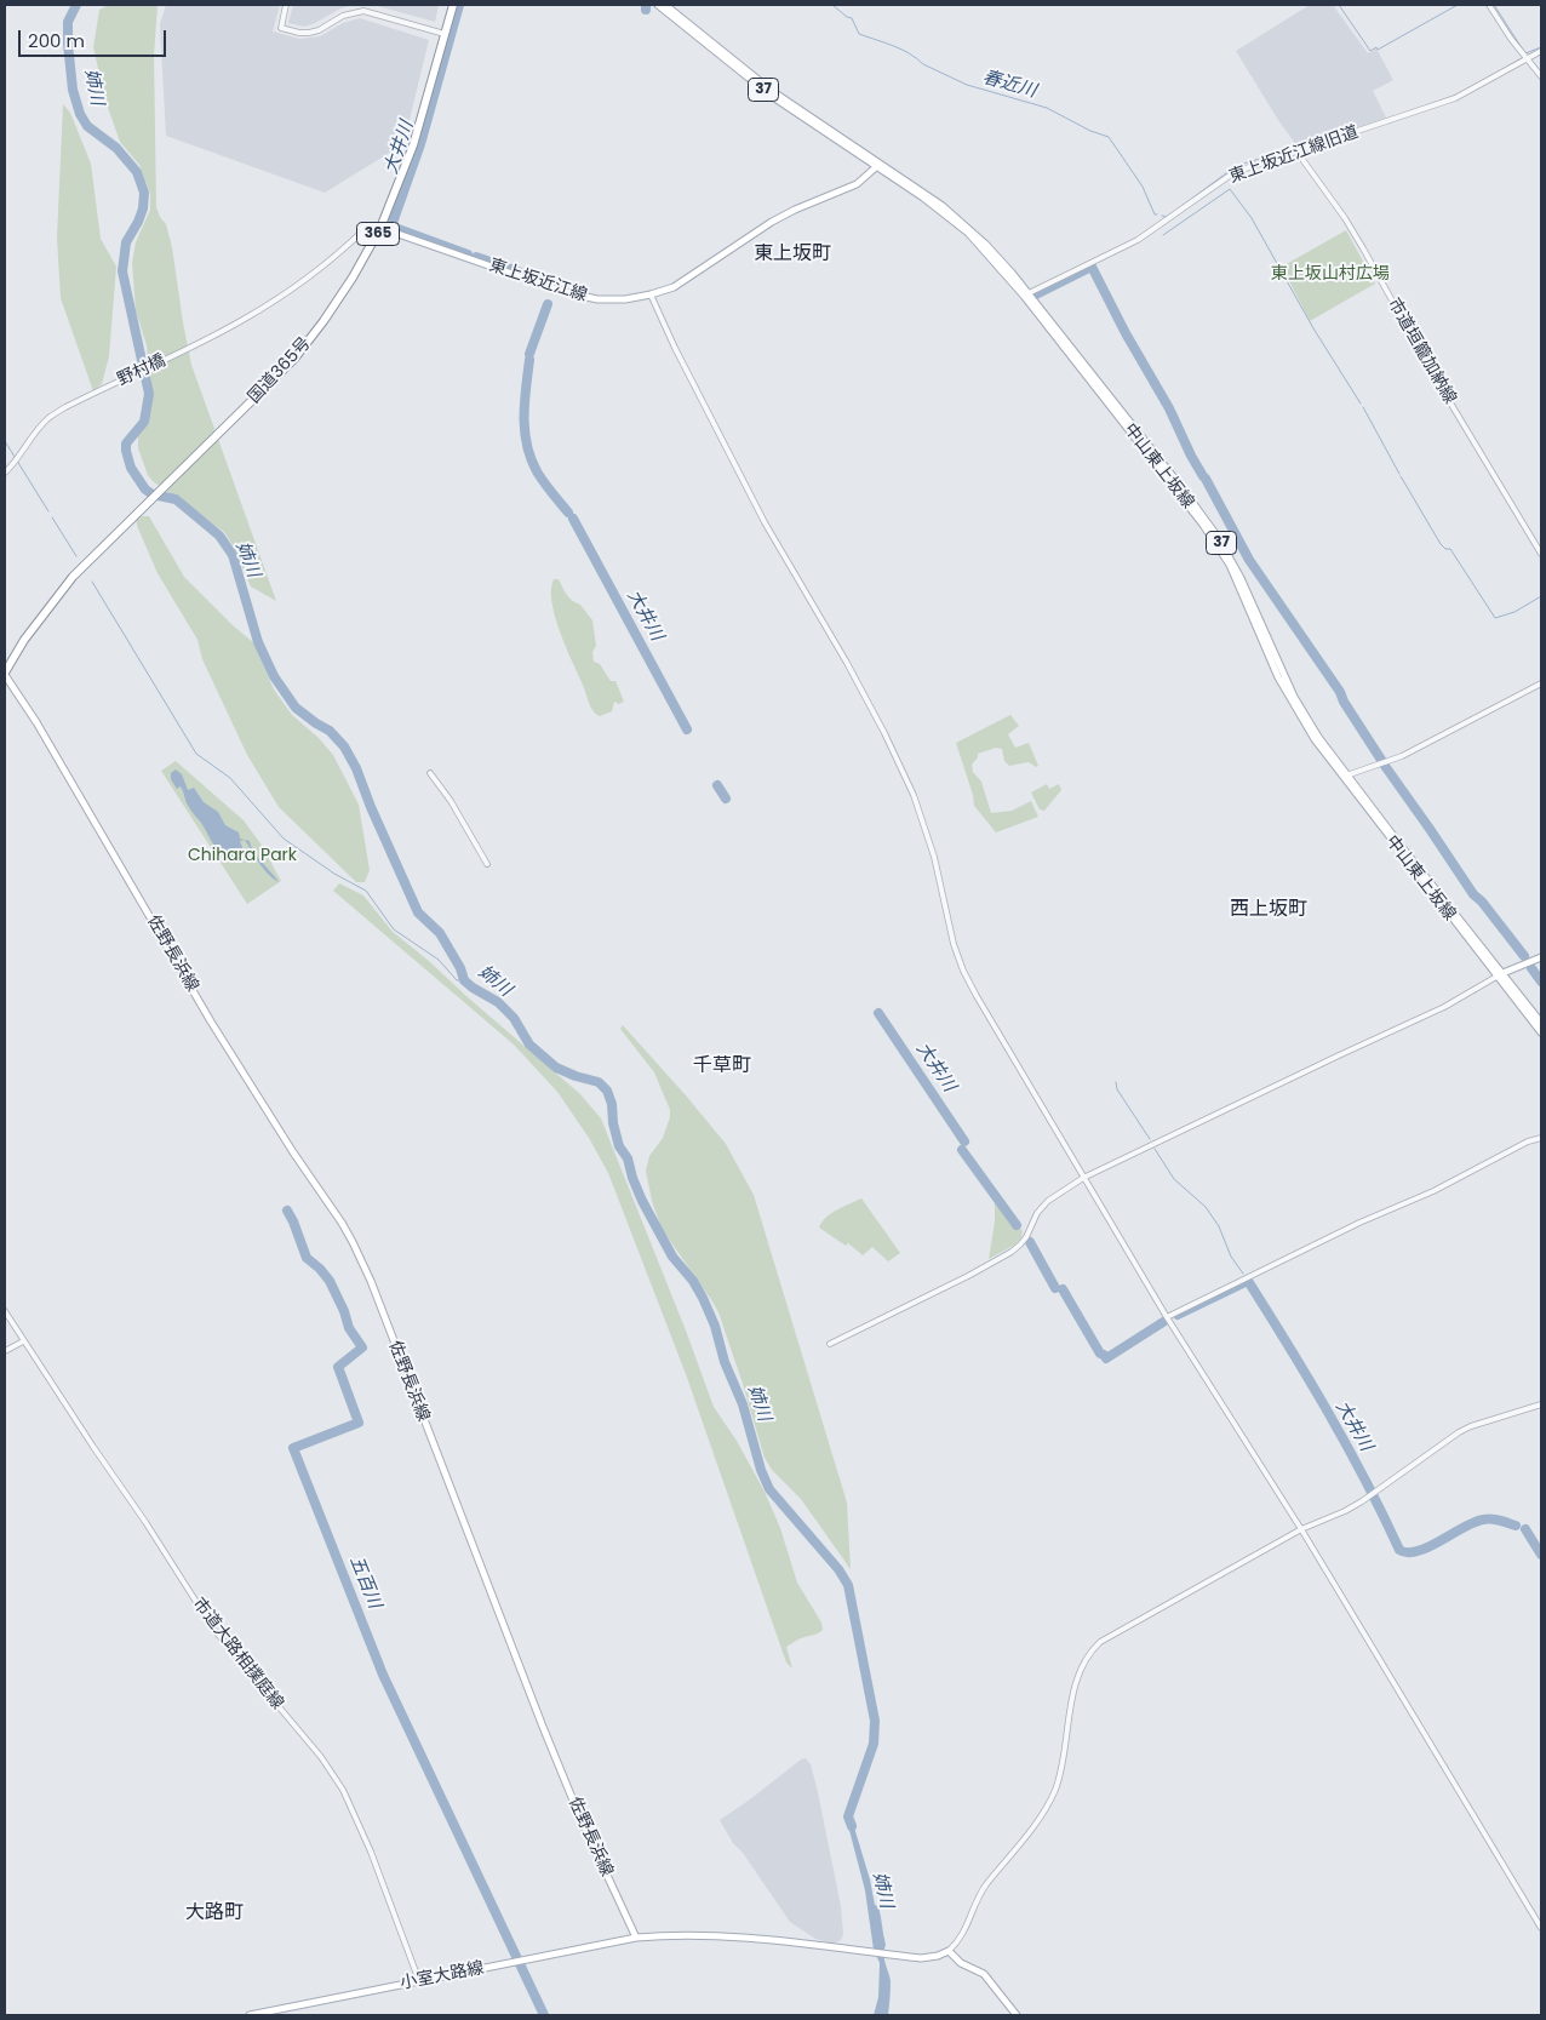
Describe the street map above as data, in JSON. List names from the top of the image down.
{
  "streets": {
    "highway": ["365", "国道365号"],
    "main road": [
      "37",
      "東上坂近江線",
      "中山東上坂線",
      "佐野長浜線",
      "小室大路線"
    ],
    "street": [
      "東上坂近江線旧道",
      "市道垣籠加納線",
      "野村橋",
      "市道大路相撲庭線"
    ]
  },
  "crossings": [
    ["東上坂近江線旧道", "市道垣籠加納線"],
    ["東上坂近江線旧道", "中山東上坂線"],
    ["東上坂近江線", "野村橋"],
    ["東上坂近江線", "国道365号"],
    ["東上坂近江線", "中山東上坂線"],
    ["野村橋", "国道365号"],
    ["国道365号", "佐野長浜線"],
    ["佐野長浜線", "小室大路線"],
    ["市道大路相撲庭線", "小室大路線"]
  ],
  "districts": [
    "東上坂町",
    "西上坂町",
    "千草町",
    "大路町"
  ],
  "water": [
    "春近川",
    "姉川",
    "大井川",
    "五百川"
  ],
  "parks": ["東上坂山村広場", "Chihara Park"],
  "scale_bar": "200 m"
}
